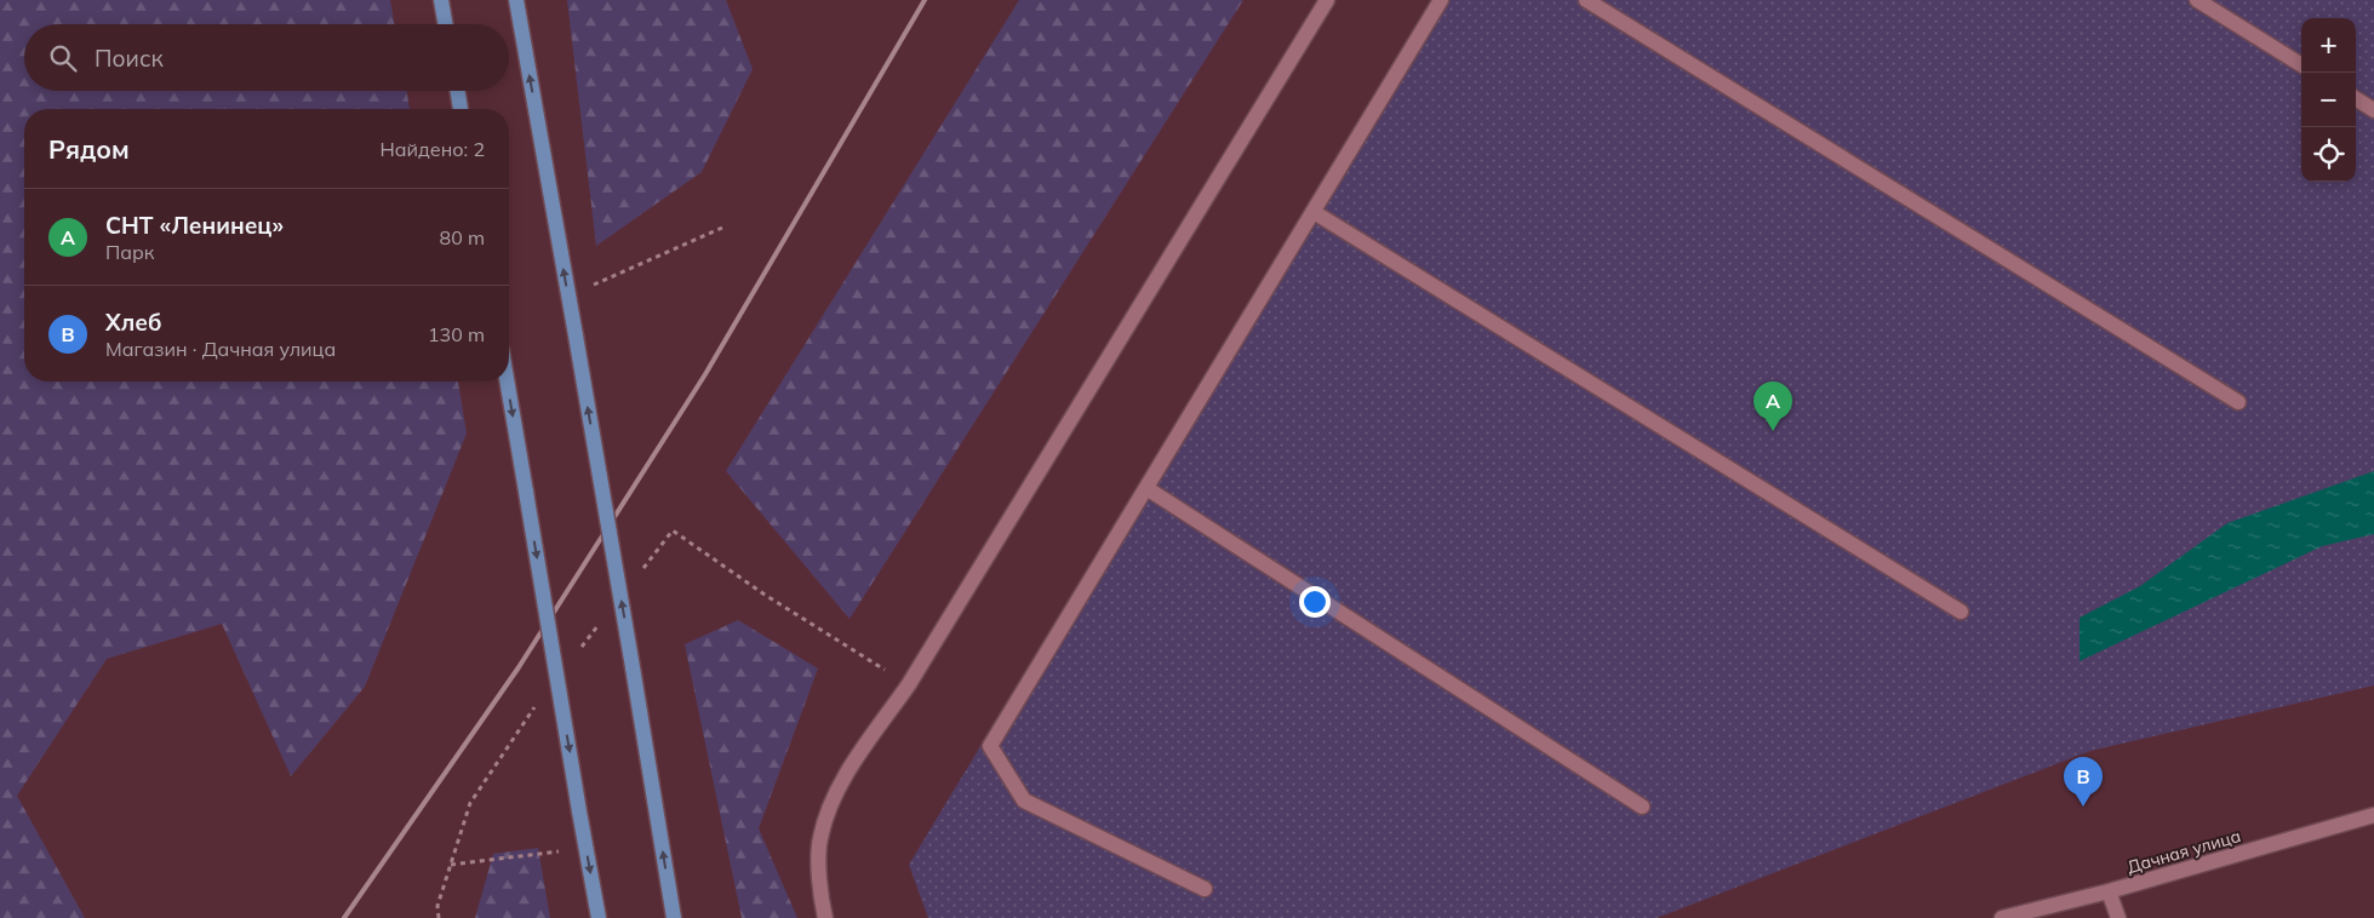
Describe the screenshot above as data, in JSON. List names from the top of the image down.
{
  "streets": {
    "street": ["Дачная улица"]
  },
  "page": {
    "map_buttons": ["+", "−"],
    "search": "Поиск",
    "heading": ["Рядом", "Найдено: 2"],
    "list": [
      {
        "mark": "A",
        "name": "СНТ «Ленинец»",
        "note": "Парк",
        "value": "80 m"
      },
      {
        "mark": "B",
        "name": "Хлеб",
        "note": "Магазин · Дачная улица",
        "value": "130 m"
      }
    ],
    "pins": ["A", "B"]
  }
}
